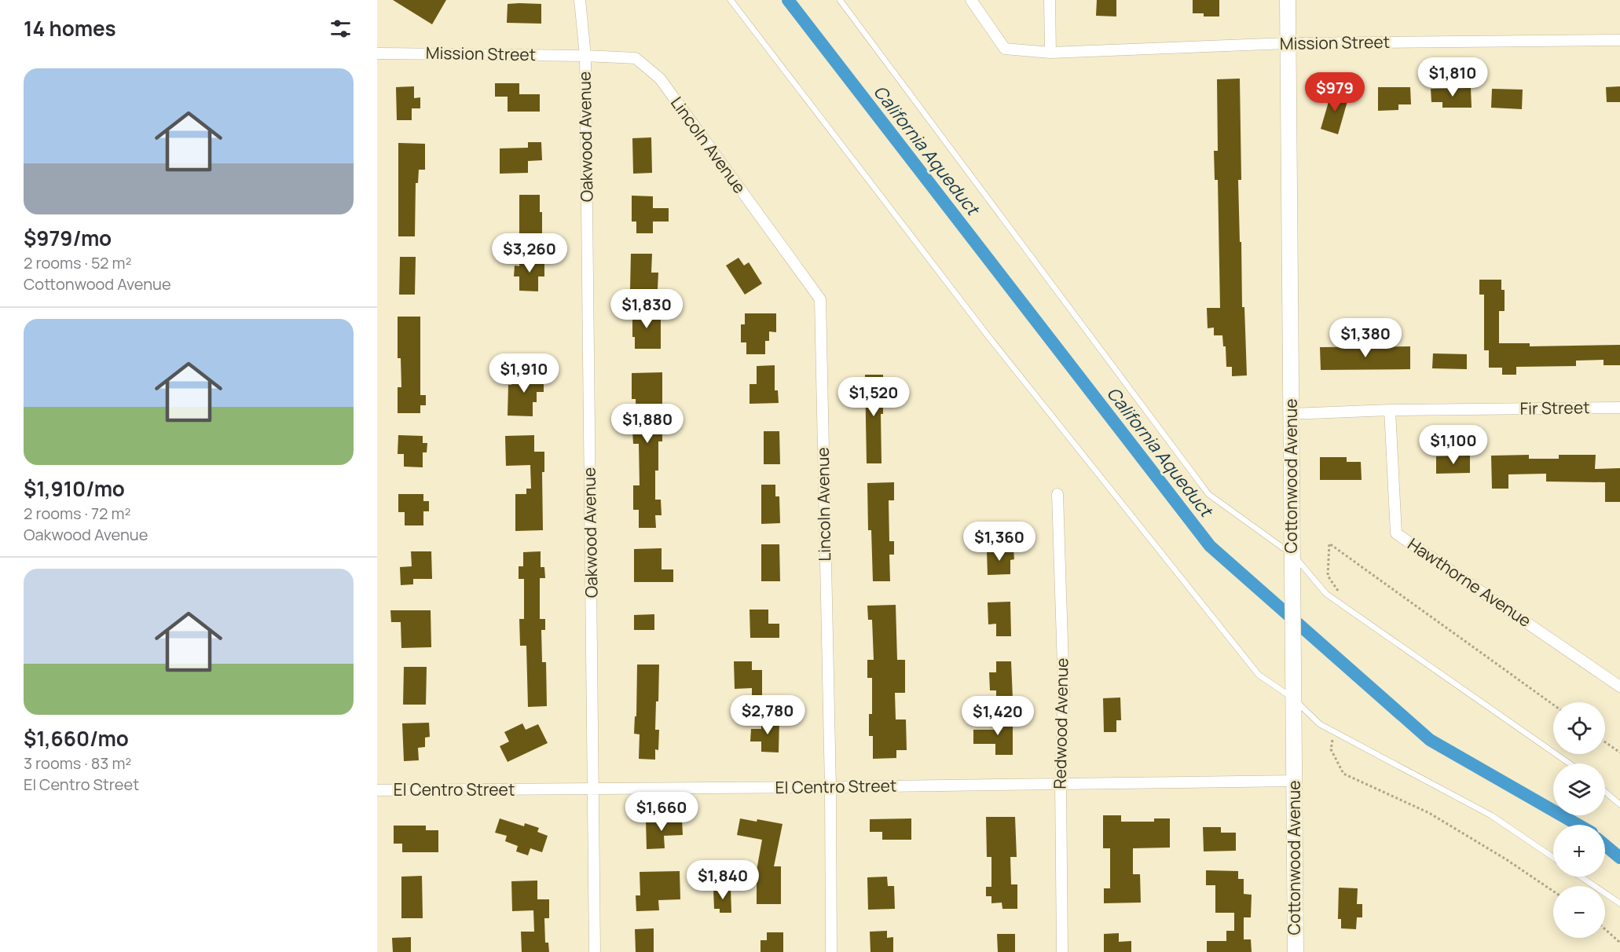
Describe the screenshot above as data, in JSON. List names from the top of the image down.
{
  "streets": {
    "street": [
      "Mission Street",
      "Oakwood Avenue",
      "Lincoln Avenue",
      "Fir Street",
      "Cottonwood Avenue",
      "Hawthorne Avenue",
      "Redwood Avenue",
      "El Centro Street"
    ]
  },
  "crossings": [
    ["Mission Street", "Oakwood Avenue"],
    ["Mission Street", "Lincoln Avenue"],
    ["Mission Street", "Cottonwood Avenue"],
    ["Oakwood Avenue", "Lincoln Avenue"],
    ["Oakwood Avenue", "El Centro Street"],
    ["Lincoln Avenue", "El Centro Street"],
    ["Fir Street", "Cottonwood Avenue"],
    ["Fir Street", "Hawthorne Avenue"],
    ["Cottonwood Avenue", "El Centro Street"],
    ["Redwood Avenue", "El Centro Street"]
  ],
  "water": ["California Aqueduct"],
  "page": {
    "heading": "14 homes",
    "list": [
      {
        "name": "$979/mo",
        "note": "2 rooms · 52 m² · Cottonwood Avenue"
      },
      {
        "name": "$1,910/mo",
        "note": "2 rooms · 72 m² · Oakwood Avenue"
      },
      {
        "name": "$1,660/mo",
        "note": "3 rooms · 83 m² · El Centro Street"
      }
    ],
    "price": [
      "$1,810",
      "$979",
      "$3,260",
      "$1,830",
      "$1,380",
      "$1,910",
      "$1,520",
      "$1,880",
      "$1,100",
      "$1,360",
      "$2,780",
      "$1,420",
      "$1,660",
      "$1,840"
    ],
    "map_buttons": ["+", "−"]
  }
}
